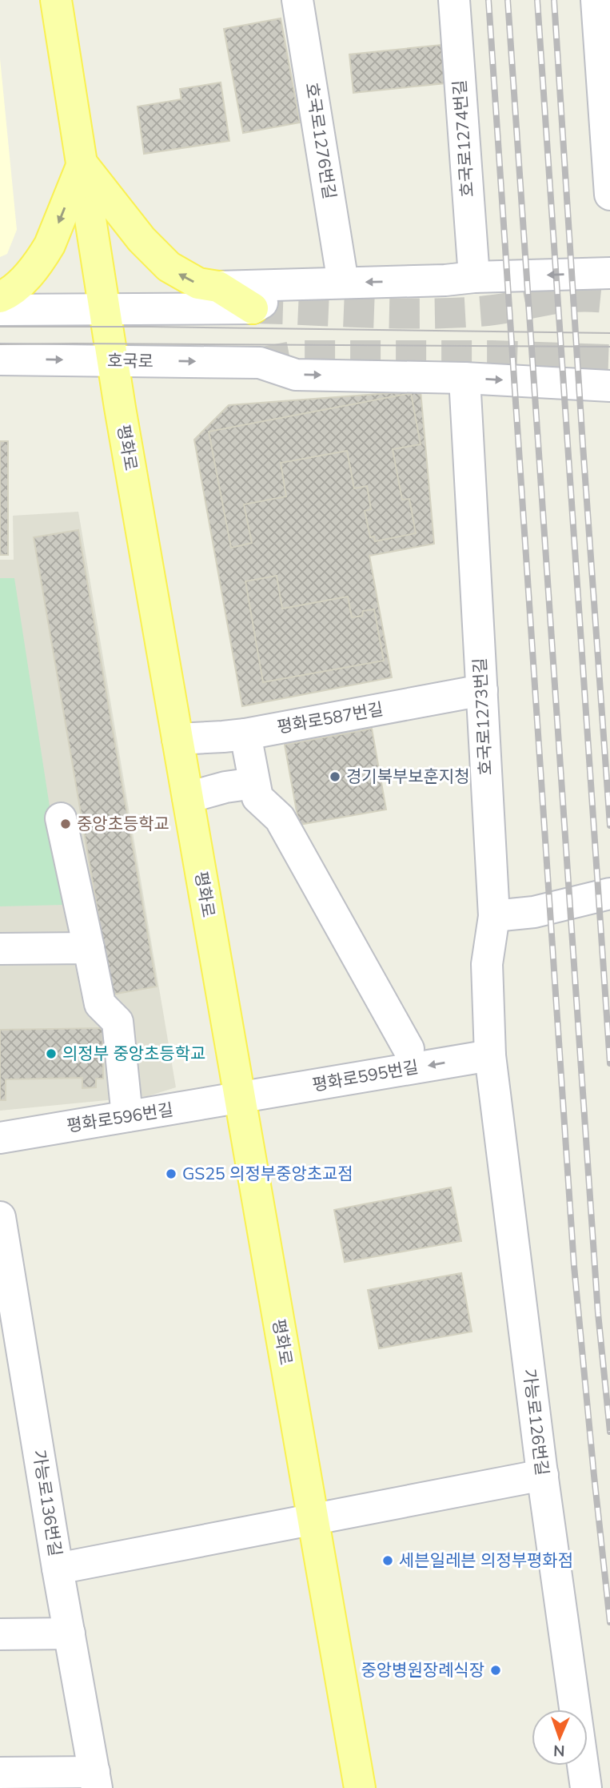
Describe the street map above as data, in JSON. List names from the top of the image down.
{
  "streets": {
    "main road": ["평화로"],
    "street": [
      "호국로1274번길",
      "호국로1276번길",
      "호국로",
      "호국로1273번길",
      "평화로587번길",
      "평화로595번길",
      "평화로596번길",
      "가능로126번길",
      "가능로136번길"
    ]
  },
  "crossings": [
    ["호국로", "평화로"],
    ["호국로", "호국로1273번길"],
    ["평화로", "평화로587번길"],
    ["평화로", "평화로595번길"],
    ["평화로", "평화로596번길"],
    ["호국로1273번길", "평화로587번길"],
    ["호국로1273번길", "평화로595번길"],
    ["호국로1273번길", "가능로126번길"],
    ["평화로595번길", "평화로596번길"],
    ["평화로595번길", "가능로126번길"]
  ],
  "one_way": ["평화로595번길"],
  "places": [
    "경기북부보훈지청",
    "중앙초등학교",
    "의정부 중앙초등학교",
    "GS25 의정부중앙초교점",
    "세븐일레븐 의정부평화점",
    "중앙병원장례식장"
  ],
  "north": "bottom"
}
